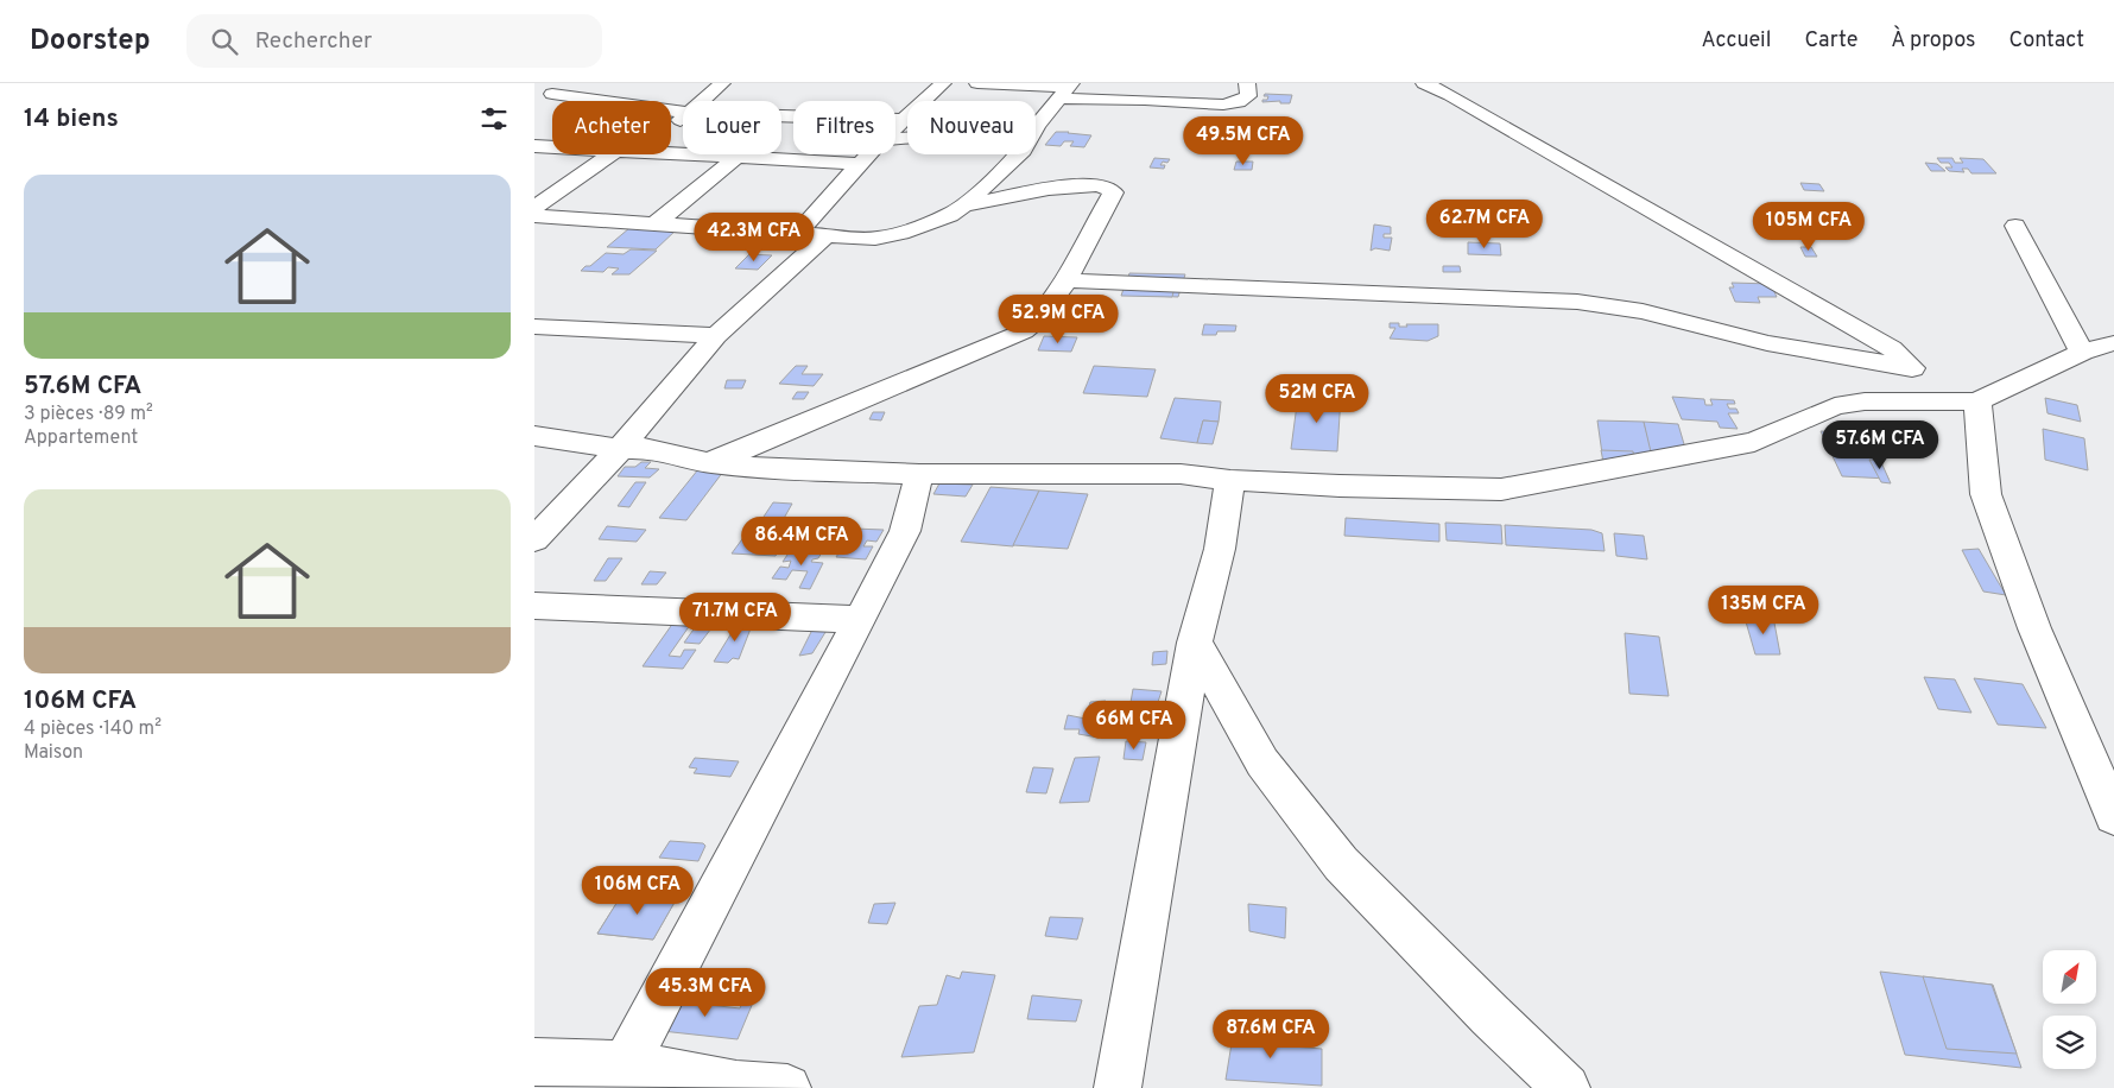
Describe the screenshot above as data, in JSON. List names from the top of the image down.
{
  "north": "top right",
  "page": {
    "header": "Doorstep",
    "search": "Rechercher",
    "nav": [
      "Accueil",
      "Carte",
      "À propos",
      "Contact"
    ],
    "heading": "14 biens",
    "chip": [
      "Acheter",
      "Louer",
      "Filtres",
      "Nouveau"
    ],
    "price": [
      "49.5M CFA",
      "62.7M CFA",
      "105M CFA",
      "42.3M CFA",
      "52.9M CFA",
      "52M CFA",
      "57.6M CFA",
      "86.4M CFA",
      "135M CFA",
      "71.7M CFA",
      "66M CFA",
      "106M CFA",
      "45.3M CFA",
      "87.6M CFA"
    ],
    "list": [
      {
        "name": "57.6M CFA",
        "note": "3 pièces · 89 m² · Appartement"
      },
      {
        "name": "106M CFA",
        "note": "4 pièces · 140 m² · Maison"
      }
    ]
  }
}
